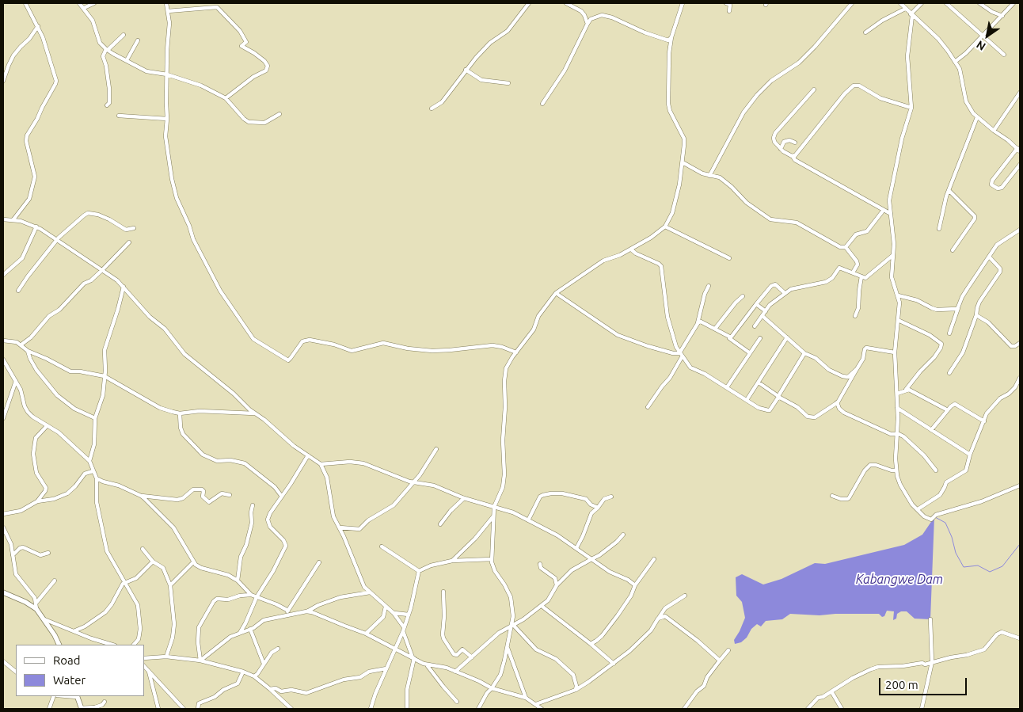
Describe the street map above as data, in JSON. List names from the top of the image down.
{
  "water": ["Kabangwe Dam"],
  "legend": ["Road", "Water"],
  "scale_bar": "200 m",
  "north": "bottom left"
}
